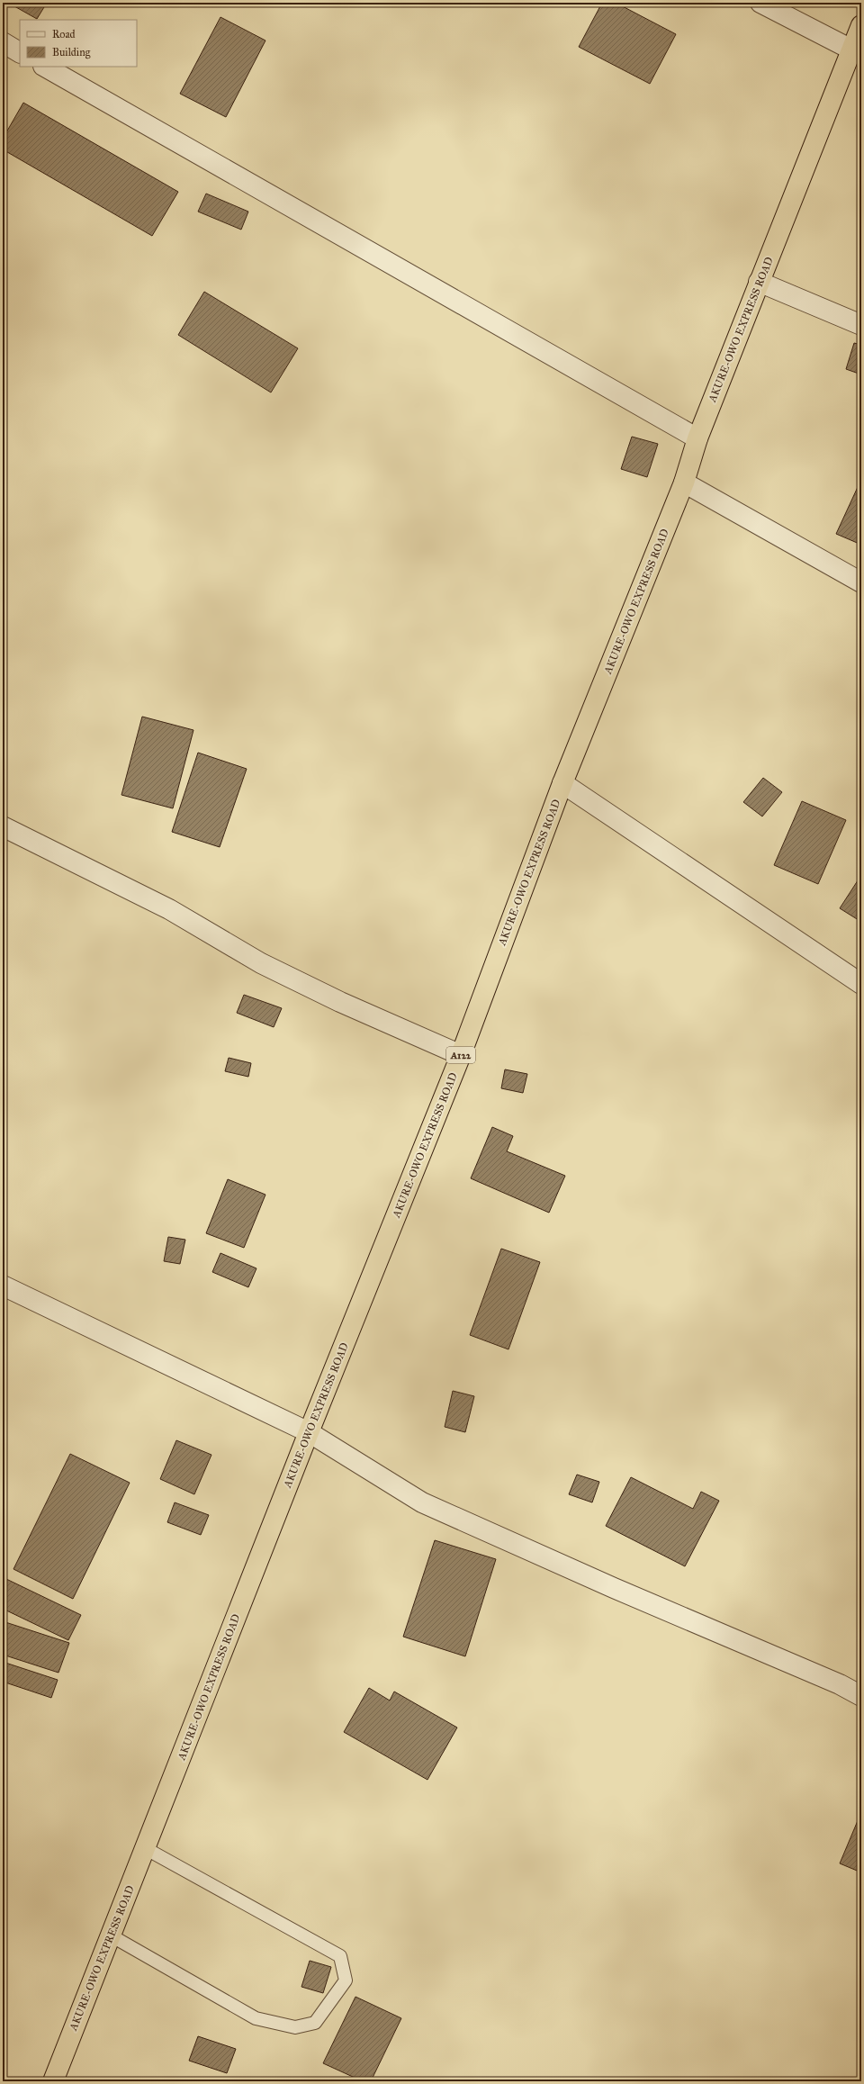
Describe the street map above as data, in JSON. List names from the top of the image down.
{
  "streets": {
    "highway": ["AKURE-OWO EXPRESS ROAD", "A122"]
  },
  "legend": ["Road", "Building"]
}
